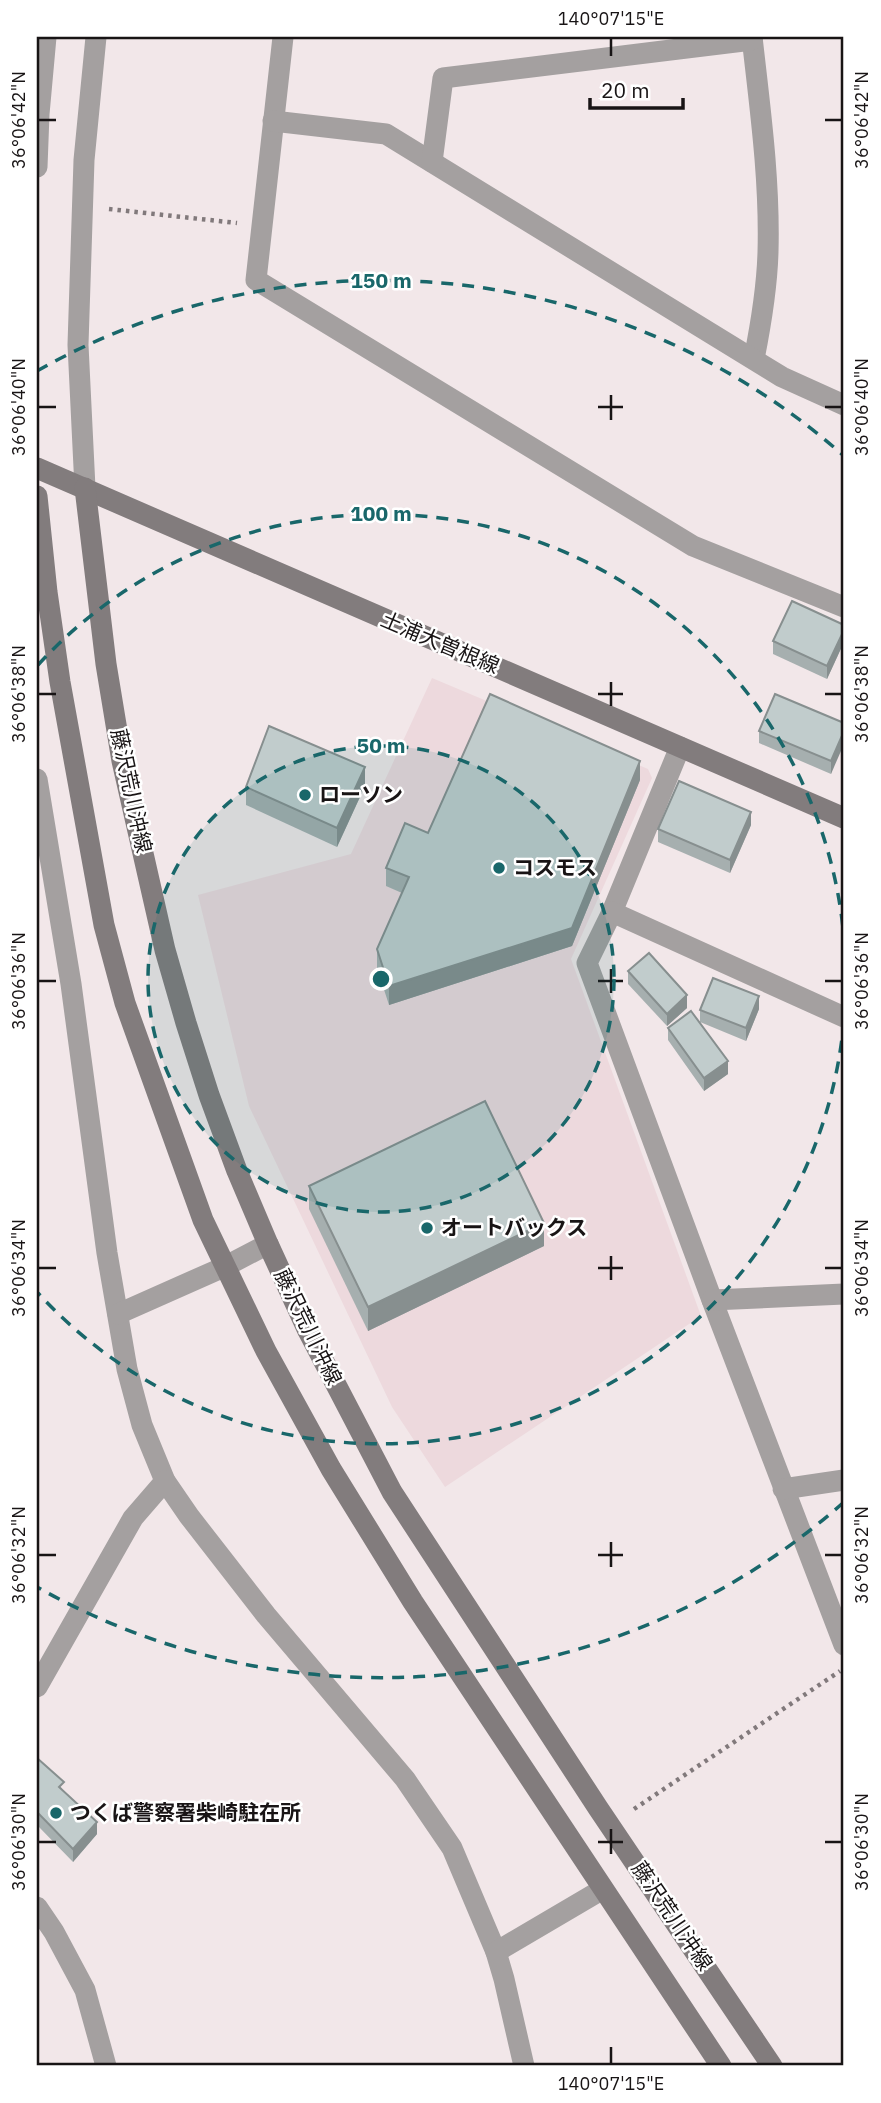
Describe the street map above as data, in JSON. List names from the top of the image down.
{
  "streets": {
    "main road": ["土浦大曽根線", "藤沢荒川沖線"]
  },
  "crossings": [
    ["土浦大曽根線", "藤沢荒川沖線"]
  ],
  "places": [
    "ローソン",
    "コスモス",
    "オートバックス",
    "つくば警察署柴崎駐在所"
  ],
  "scale_bar": "20 m",
  "coordinates": [
    "140°07'15\"E",
    "36°06'42\"N",
    "36°06'40\"N",
    "36°06'38\"N",
    "36°06'36\"N",
    "36°06'34\"N",
    "36°06'32\"N",
    "36°06'30\"N"
  ],
  "rings": ["150 m", "100 m", "50 m"]
}
